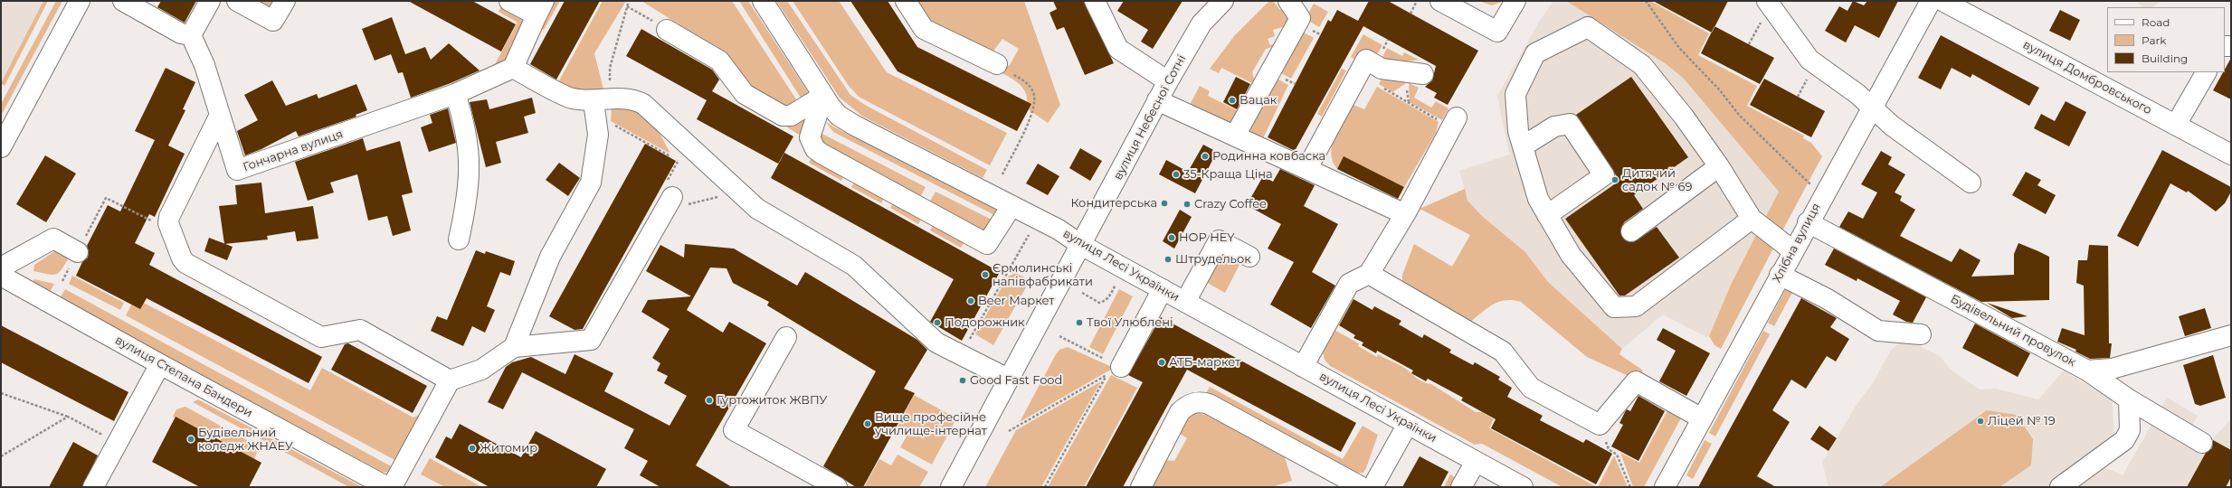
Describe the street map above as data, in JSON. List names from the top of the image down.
{
  "streets": {
    "main road": [
      "вулиця Домбровського",
      "вулиця Небесної Сотні",
      "Гончарна вулиця",
      "Хлібна вулиця",
      "вулиця Лесі Українки",
      "Будівельний провулок",
      "вулиця Степана Бандери"
    ]
  },
  "crossings": [
    ["вулиця Небесної Сотні", "вулиця Лесі Українки"],
    ["Хлібна вулиця", "Будівельний провулок"]
  ],
  "places": [
    "Вацак",
    "Родинна ковбаска",
    "35-Краща Ціна",
    "Дитячий садок № 69",
    "Кондитерська",
    "Crazy Coffee",
    "HOP HEY",
    "Штрудельок",
    "Єрмолинські напівфабрикати",
    "Beer Маркет",
    "Подорожник",
    "Твої Улюблені",
    "АТБ-маркет",
    "Good Fast Food",
    "Гуртожиток ЖВПУ",
    "Ліцей № 19",
    "Вище професійне училище-інтернат",
    "Будівельний коледж ЖНАЕУ",
    "Житомир"
  ],
  "legend": ["Road", "Park", "Building"]
}
